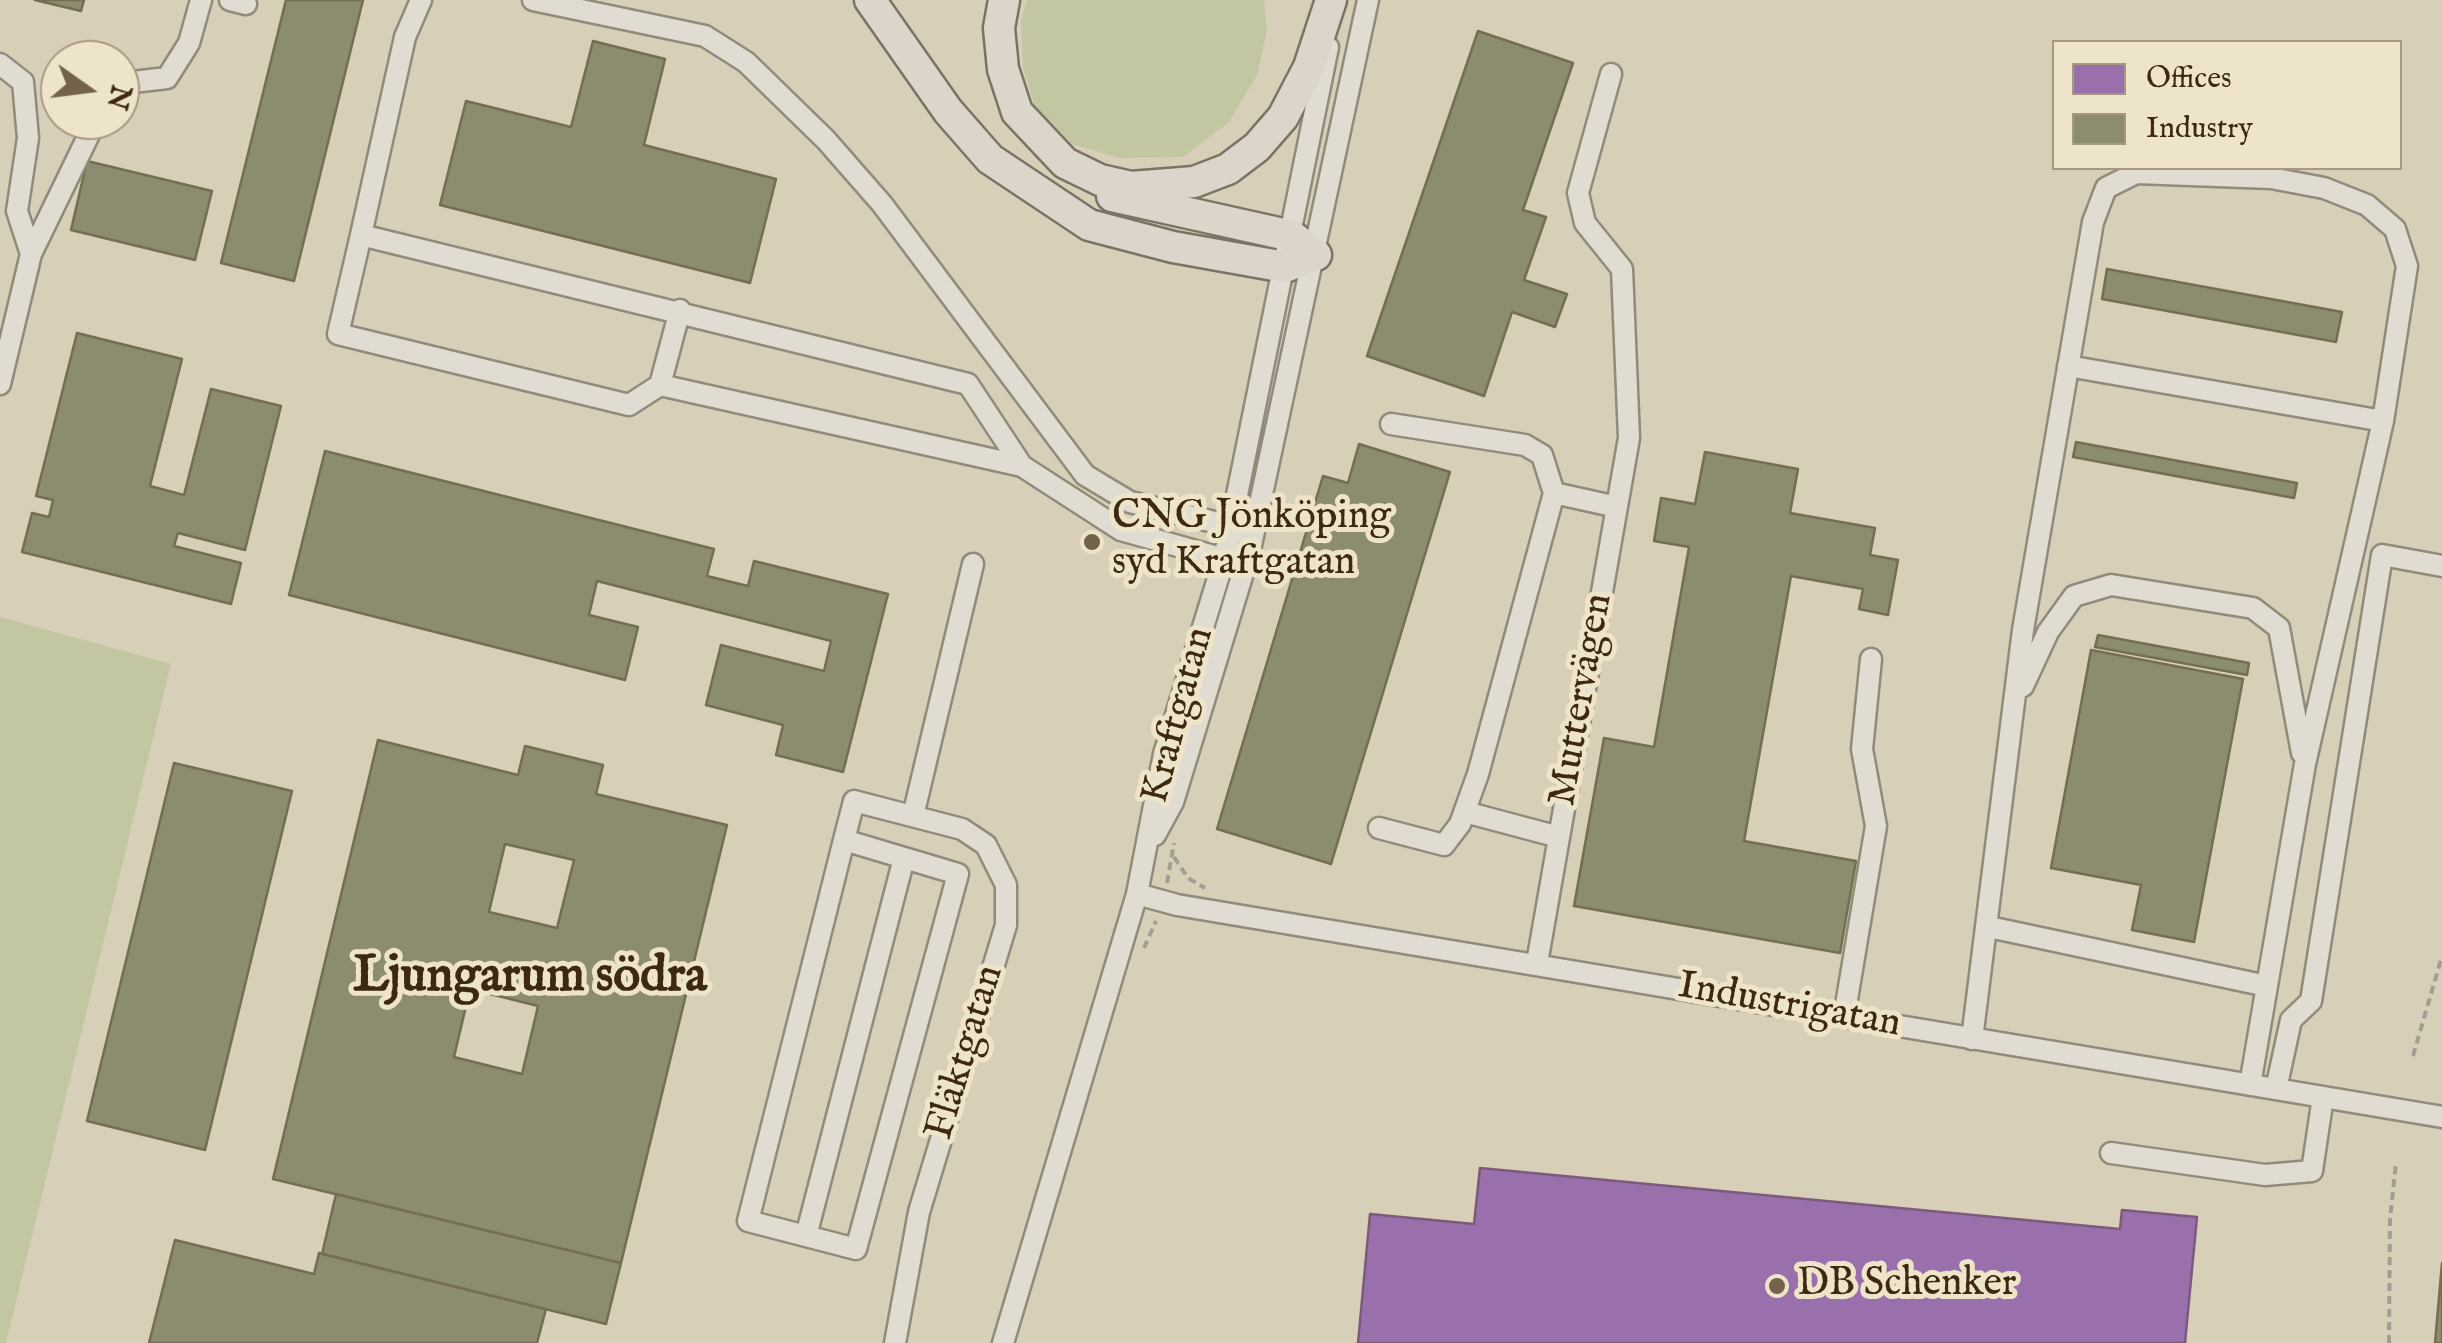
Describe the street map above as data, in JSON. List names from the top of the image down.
{
  "streets": {
    "street": [
      "Muttervägen",
      "Kraftgatan",
      "Industrigatan",
      "Fläktgatan"
    ]
  },
  "crossings": [
    ["Muttervägen", "Industrigatan"],
    ["Kraftgatan", "Industrigatan"]
  ],
  "districts": ["Ljungarum södra"],
  "places": ["CNG Jönköping syd Kraftgatan", "DB Schenker"],
  "legend": ["Offices", "Industry"],
  "north": "right"
}
